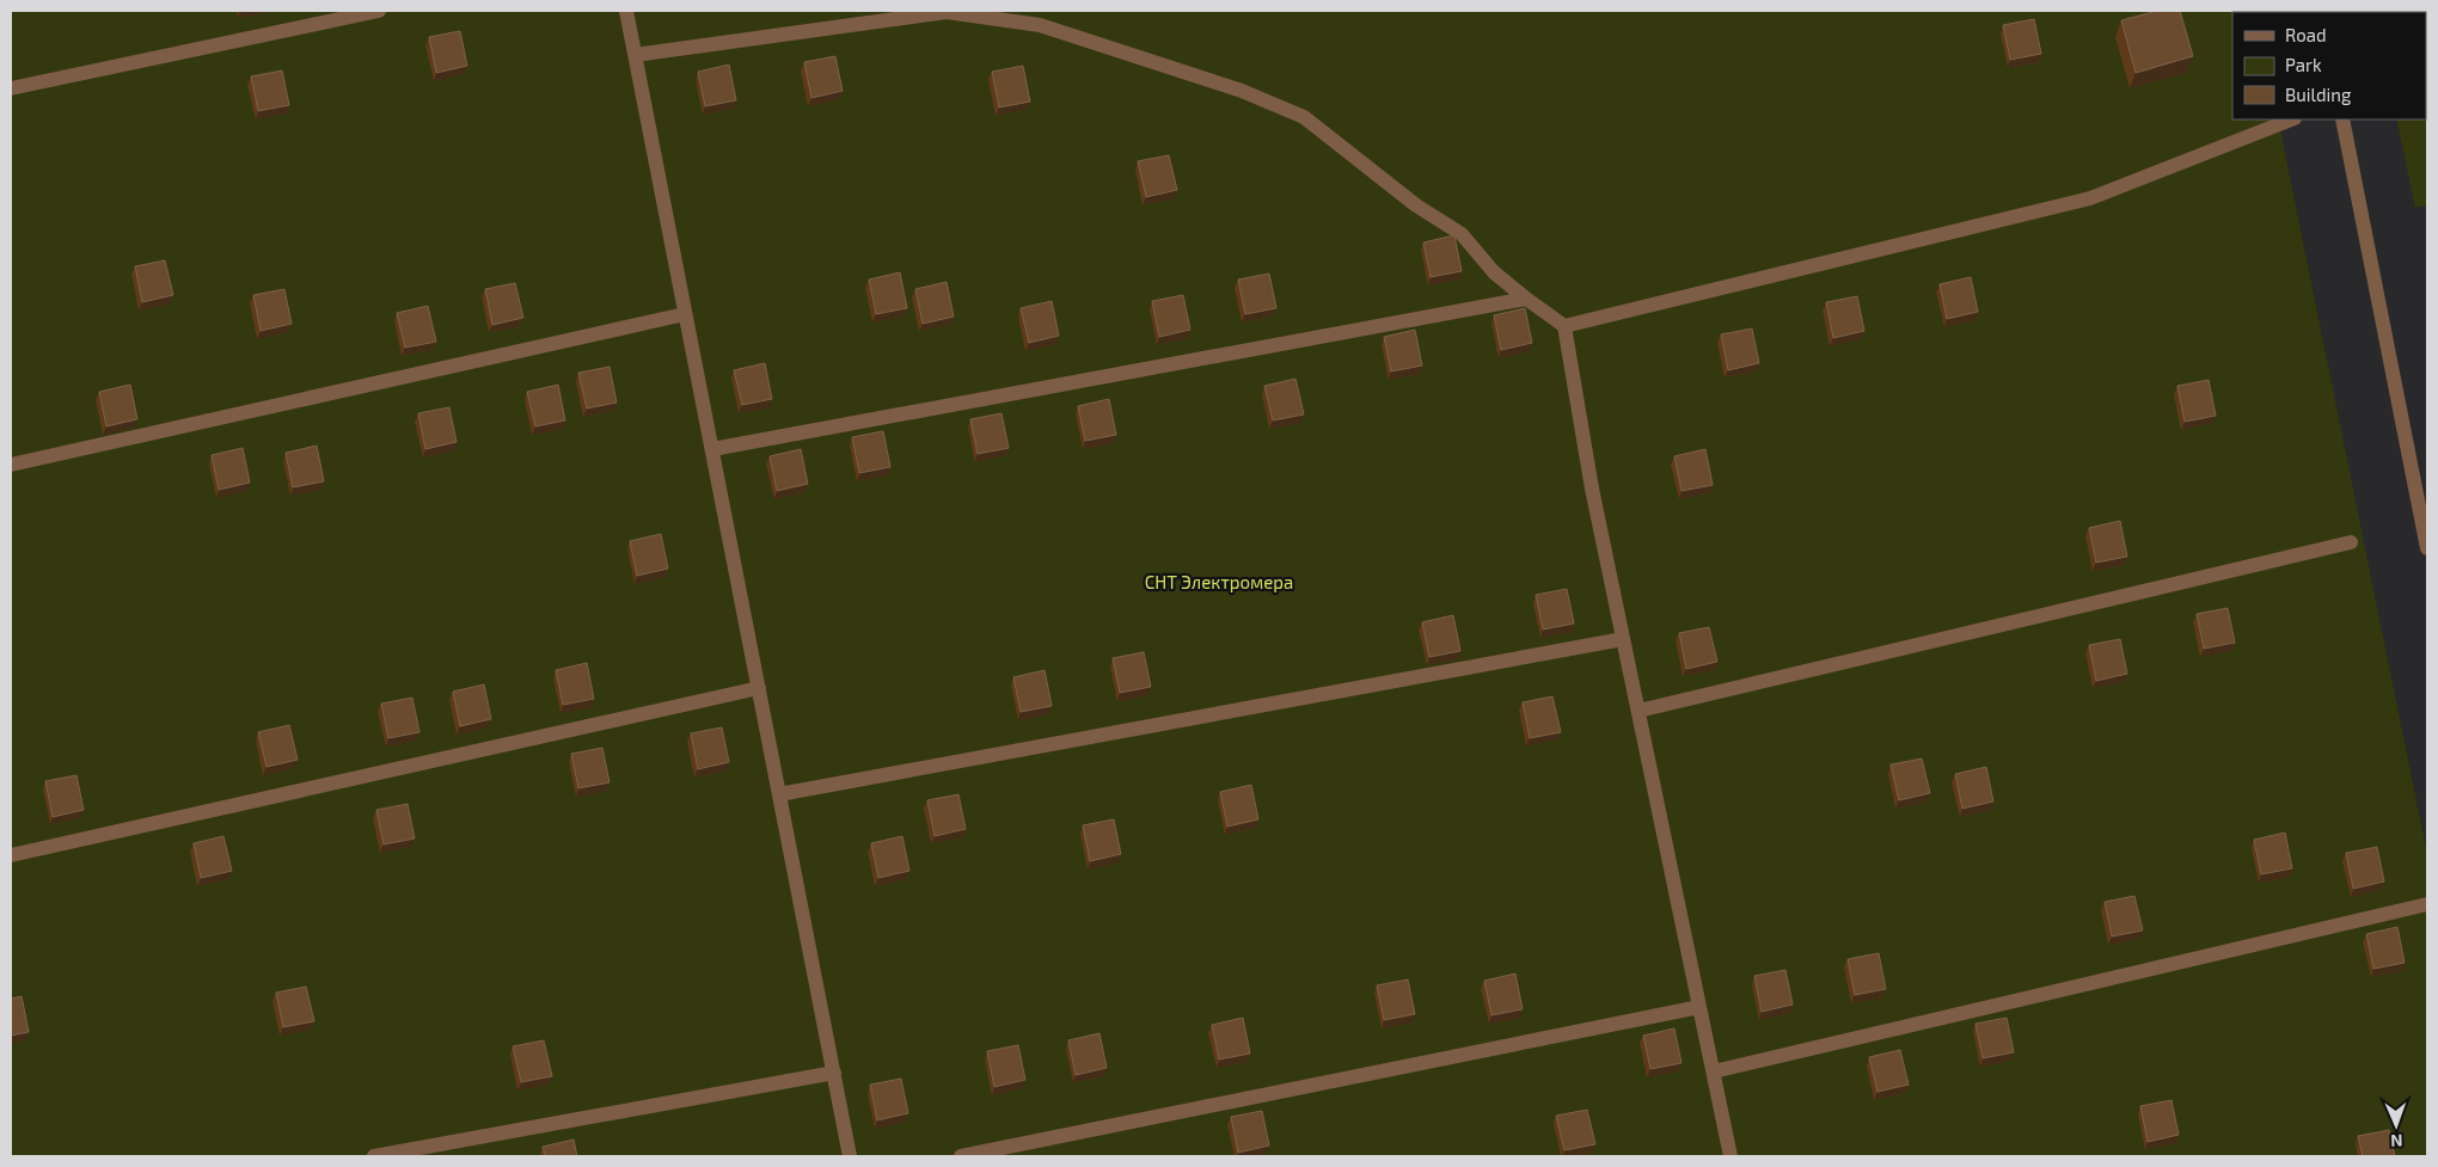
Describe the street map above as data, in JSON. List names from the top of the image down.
{
  "parks": ["СНТ Электромера"],
  "legend": ["Road", "Park", "Building"],
  "north": "bottom"
}
